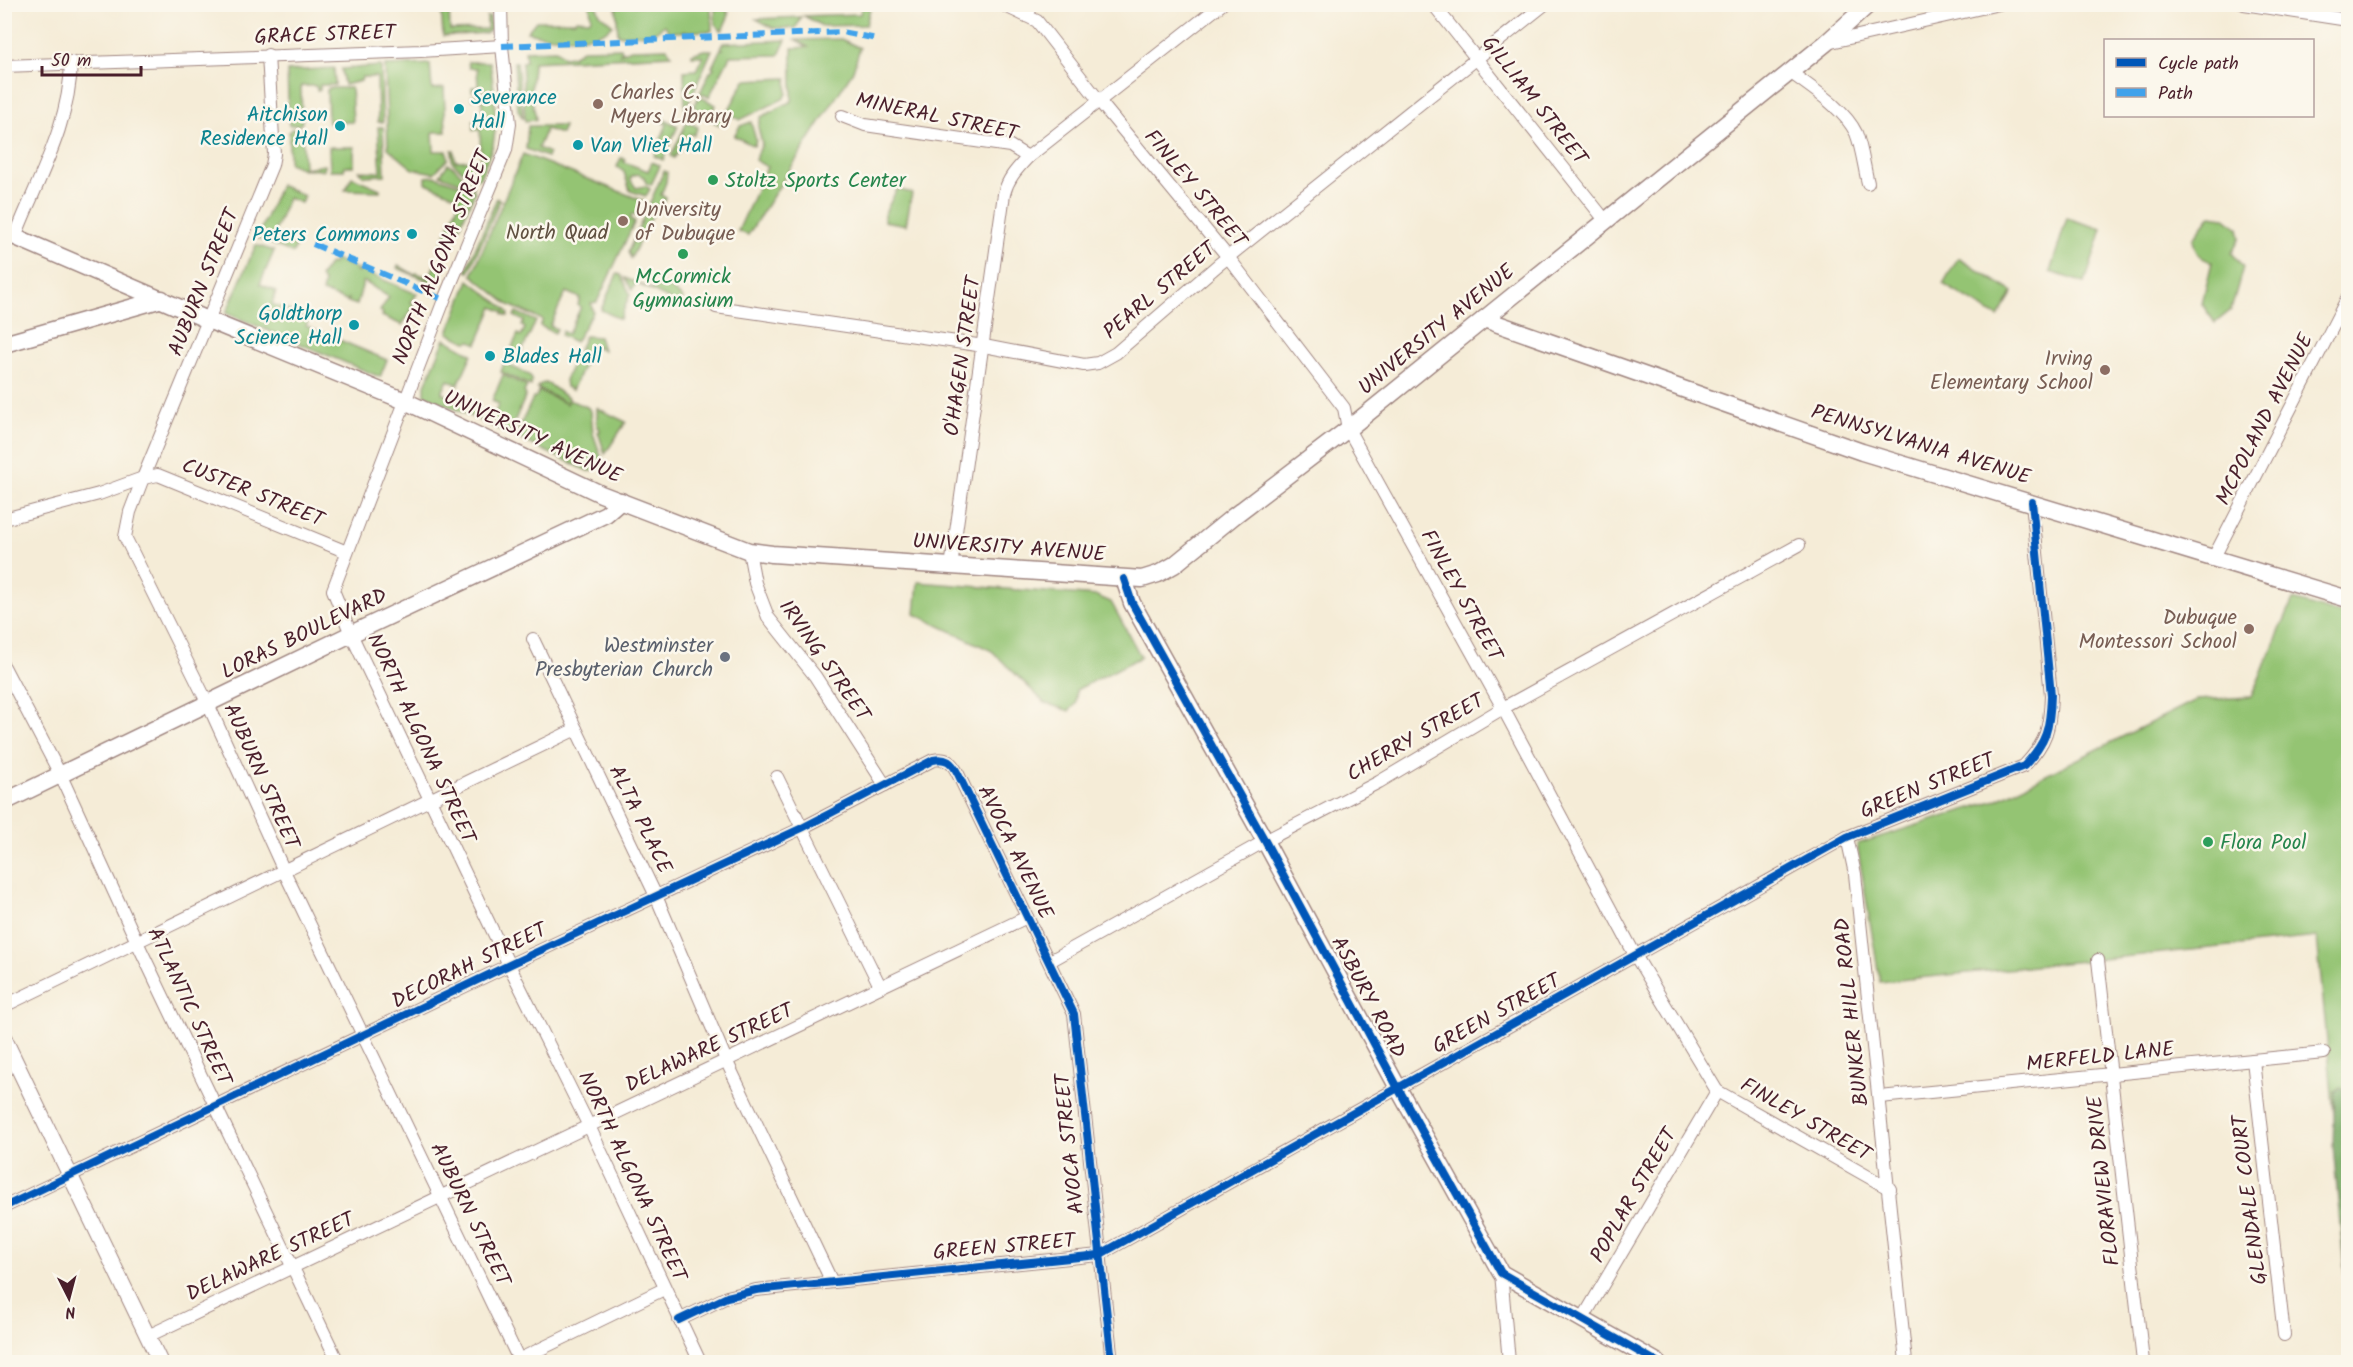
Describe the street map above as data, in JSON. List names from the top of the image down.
{
  "streets": {
    "main road": [
      "UNIVERSITY AVENUE",
      "PENNSYLVANIA AVENUE",
      "LORAS BOULEVARD",
      "ASBURY ROAD"
    ],
    "street": [
      "GRACE STREET",
      "GILLIAM STREET",
      "MINERAL STREET",
      "FINLEY STREET",
      "NORTH ALGONA STREET",
      "AUBURN STREET",
      "PEARL STREET",
      "O'HAGEN STREET",
      "MCPOLAND AVENUE",
      "CUSTER STREET",
      "IRVING STREET",
      "CHERRY STREET",
      "GREEN STREET",
      "ALTA PLACE",
      "AVOCA AVENUE",
      "DECORAH STREET",
      "ATLANTIC STREET",
      "BUNKER HILL ROAD",
      "DELAWARE STREET",
      "MERFELD LANE",
      "AVOCA STREET",
      "FLORAVIEW DRIVE",
      "POPLAR STREET",
      "GLENDALE COURT"
    ]
  },
  "crossings": [
    ["GRACE STREET", "NORTH ALGONA STREET"],
    ["GRACE STREET", "AUBURN STREET"],
    ["GILLIAM STREET", "PEARL STREET"],
    ["GILLIAM STREET", "UNIVERSITY AVENUE"],
    ["MINERAL STREET", "FINLEY STREET"],
    ["MINERAL STREET", "O'HAGEN STREET"],
    ["FINLEY STREET", "PEARL STREET"],
    ["FINLEY STREET", "UNIVERSITY AVENUE"],
    ["FINLEY STREET", "CHERRY STREET"],
    ["FINLEY STREET", "GREEN STREET"],
    ["FINLEY STREET", "BUNKER HILL ROAD"],
    ["FINLEY STREET", "POPLAR STREET"],
    ["NORTH ALGONA STREET", "UNIVERSITY AVENUE"],
    ["NORTH ALGONA STREET", "CUSTER STREET"],
    ["NORTH ALGONA STREET", "LORAS BOULEVARD"],
    ["NORTH ALGONA STREET", "GREEN STREET"],
    ["NORTH ALGONA STREET", "DECORAH STREET"],
    ["NORTH ALGONA STREET", "DELAWARE STREET"],
    ["AUBURN STREET", "UNIVERSITY AVENUE"],
    ["AUBURN STREET", "CUSTER STREET"],
    ["AUBURN STREET", "LORAS BOULEVARD"],
    ["AUBURN STREET", "DECORAH STREET"],
    ["AUBURN STREET", "DELAWARE STREET"],
    ["PEARL STREET", "O'HAGEN STREET"],
    ["UNIVERSITY AVENUE", "O'HAGEN STREET"],
    ["UNIVERSITY AVENUE", "PENNSYLVANIA AVENUE"],
    ["UNIVERSITY AVENUE", "LORAS BOULEVARD"],
    ["UNIVERSITY AVENUE", "IRVING STREET"],
    ["UNIVERSITY AVENUE", "ASBURY ROAD"],
    ["MCPOLAND AVENUE", "PENNSYLVANIA AVENUE"],
    ["PENNSYLVANIA AVENUE", "GREEN STREET"],
    ["LORAS BOULEVARD", "ATLANTIC STREET"],
    ["IRVING STREET", "DECORAH STREET"],
    ["CHERRY STREET", "AVOCA AVENUE"],
    ["CHERRY STREET", "ASBURY ROAD"],
    ["CHERRY STREET", "AVOCA STREET"],
    ["GREEN STREET", "ALTA PLACE"],
    ["GREEN STREET", "ASBURY ROAD"],
    ["GREEN STREET", "BUNKER HILL ROAD"],
    ["GREEN STREET", "AVOCA STREET"],
    ["ALTA PLACE", "DECORAH STREET"],
    ["ALTA PLACE", "DELAWARE STREET"],
    ["AVOCA AVENUE", "DECORAH STREET"],
    ["AVOCA AVENUE", "DELAWARE STREET"],
    ["AVOCA AVENUE", "AVOCA STREET"],
    ["DECORAH STREET", "ATLANTIC STREET"],
    ["ATLANTIC STREET", "DELAWARE STREET"],
    ["BUNKER HILL ROAD", "MERFELD LANE"],
    ["MERFELD LANE", "FLORAVIEW DRIVE"],
    ["MERFELD LANE", "GLENDALE COURT"]
  ],
  "parks": ["North Quad"],
  "places": [
    "Charles C. Myers Library",
    "Severance Hall",
    "Aitchison Residence Hall",
    "Van Vliet Hall",
    "Stoltz Sports Center",
    "University of Dubuque",
    "Peters Commons",
    "McCormick Gymnasium",
    "Goldthorp Science Hall",
    "Blades Hall",
    "Irving Elementary School",
    "Dubuque Montessori School",
    "Westminster Presbyterian Church",
    "Flora Pool"
  ],
  "legend": ["Cycle path", "Path"],
  "scale_bar": "50 m",
  "north": "bottom"
}
